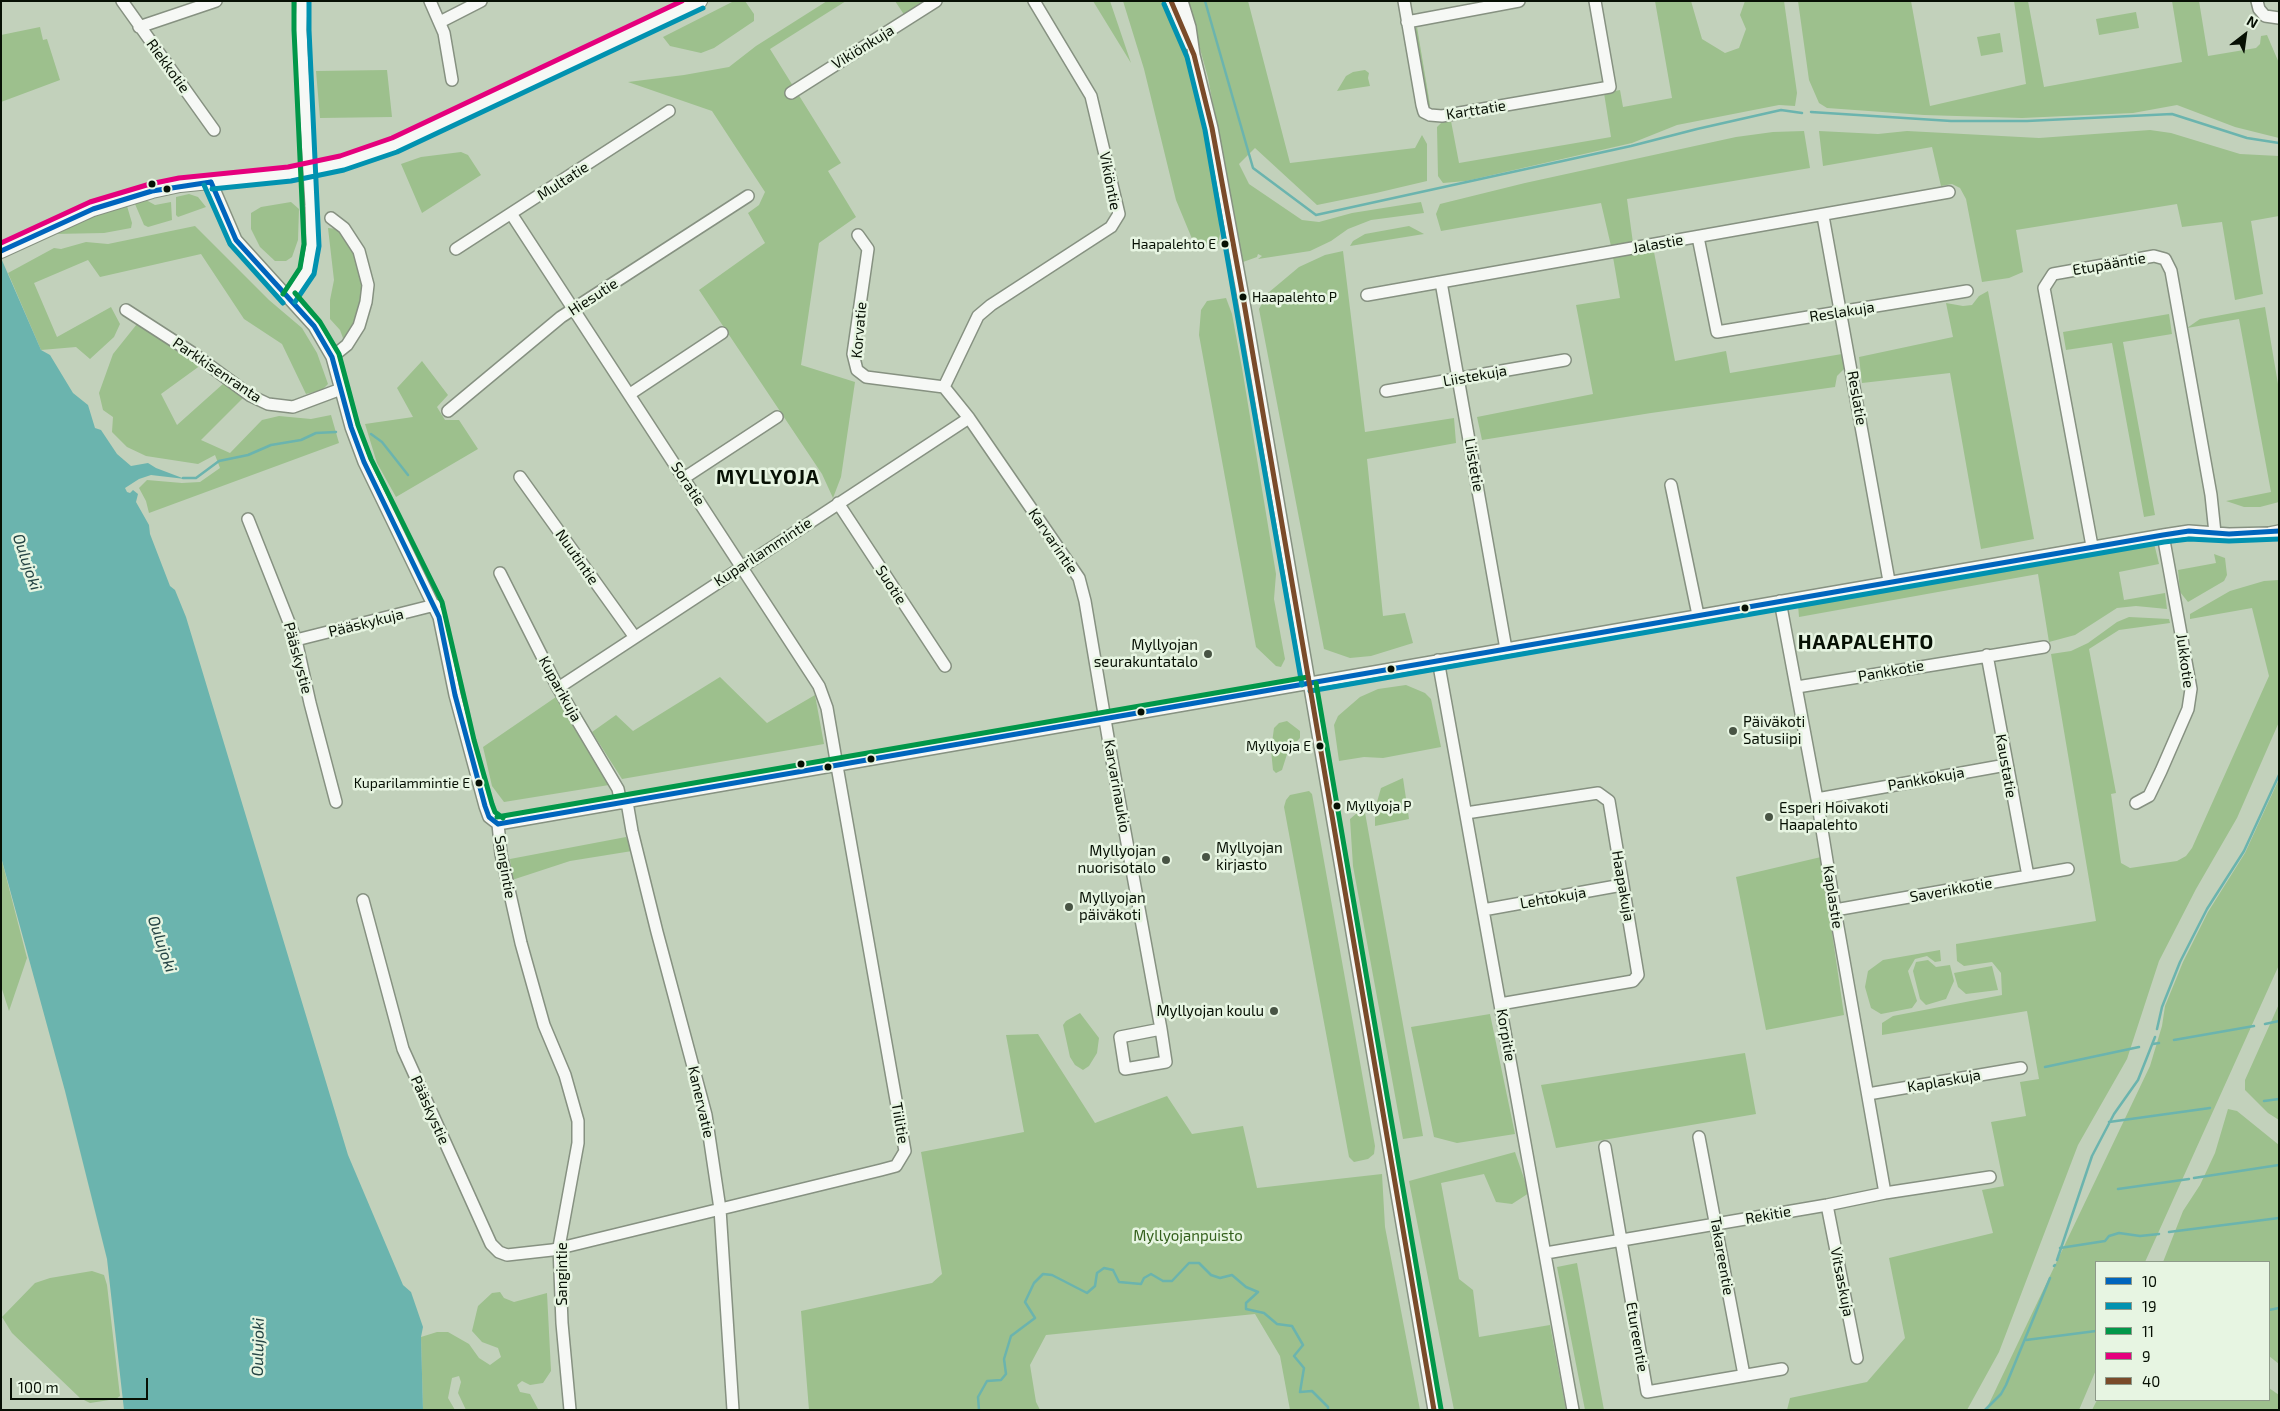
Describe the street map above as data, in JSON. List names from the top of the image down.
{
  "streets": {
    "street": [
      "Vikiönkuja",
      "Riekkotie",
      "Karttatie",
      "Multatie",
      "Vikiöntie",
      "Jalastie",
      "Etupääntie",
      "Hiesutie",
      "Reslakuja",
      "Korvatie",
      "Parkkisenranta",
      "Liistekuja",
      "Reslatie",
      "Liistetie",
      "Soratie",
      "Karvarintie",
      "Kuparilammintie",
      "Nuutintie",
      "Suotie",
      "Pääskykuja",
      "Pääskystie",
      "Jukkotie",
      "Pankkotie",
      "Kuparikuja",
      "Kaustatie",
      "Pankkokuja",
      "Karvarinaukio",
      "Sangintie",
      "Haapakuja",
      "Saverikkotie",
      "Kaplastie",
      "Lehtokuja",
      "Korpitie",
      "Kaplaskuja",
      "Kanervatie",
      "Tiilitie",
      "Rekitie",
      "Takareentie",
      "Vitsaskuja",
      "Etureentie"
    ]
  },
  "crossings": [
    ["Multatie", "Soratie"],
    ["Vikiöntie", "Korvatie"],
    ["Vikiöntie", "Karvarintie"],
    ["Jalastie", "Reslakuja"],
    ["Jalastie", "Reslatie"],
    ["Jalastie", "Liistetie"],
    ["Hiesutie", "Soratie"],
    ["Reslakuja", "Reslatie"],
    ["Korvatie", "Karvarintie"],
    ["Parkkisenranta", "Sangintie"],
    ["Liistekuja", "Liistetie"],
    ["Soratie", "Kuparilammintie"],
    ["Soratie", "Tiilitie"],
    ["Karvarintie", "Kuparilammintie"],
    ["Karvarintie", "Karvarinaukio"],
    ["Kuparilammintie", "Nuutintie"],
    ["Kuparilammintie", "Suotie"],
    ["Kuparilammintie", "Kuparikuja"],
    ["Pääskykuja", "Pääskystie"],
    ["Pääskykuja", "Sangintie"],
    ["Pääskystie", "Sangintie"],
    ["Pääskystie", "Tiilitie"],
    ["Pankkotie", "Kaustatie"],
    ["Pankkotie", "Kaplastie"],
    ["Kuparikuja", "Kanervatie"],
    ["Kaustatie", "Pankkokuja"],
    ["Kaustatie", "Saverikkotie"],
    ["Pankkokuja", "Kaplastie"],
    ["Sangintie", "Tiilitie"],
    ["Haapakuja", "Lehtokuja"],
    ["Haapakuja", "Korpitie"],
    ["Saverikkotie", "Kaplastie"],
    ["Kaplastie", "Kaplaskuja"],
    ["Kaplastie", "Rekitie"],
    ["Lehtokuja", "Korpitie"],
    ["Korpitie", "Rekitie"],
    ["Kanervatie", "Tiilitie"],
    ["Rekitie", "Takareentie"],
    ["Rekitie", "Vitsaskuja"],
    ["Rekitie", "Etureentie"],
    ["Takareentie", "Etureentie"]
  ],
  "districts": ["MYLLYOJA", "HAAPALEHTO"],
  "water": ["Oulujoki"],
  "parks": ["Myllyojanpuisto"],
  "places": [
    "Haapalehto E",
    "Haapalehto P",
    "Myllyojan seurakuntatalo",
    "Päiväkoti Satusiipi",
    "Myllyoja E",
    "Kuparilammintie E",
    "Myllyoja P",
    "Esperi Hoivakoti Haapalehto",
    "Myllyojan kirjasto",
    "Myllyojan nuorisotalo",
    "Myllyojan päiväkoti",
    "Myllyojan koulu"
  ],
  "lines": [
    "transit line 19",
    "transit line 11",
    "transit line 9",
    "transit line 40",
    "transit line 10"
  ],
  "legend": [
    "10",
    "19",
    "11",
    "9",
    "40"
  ],
  "scale_bar": "100 m",
  "north": "top right"
}
